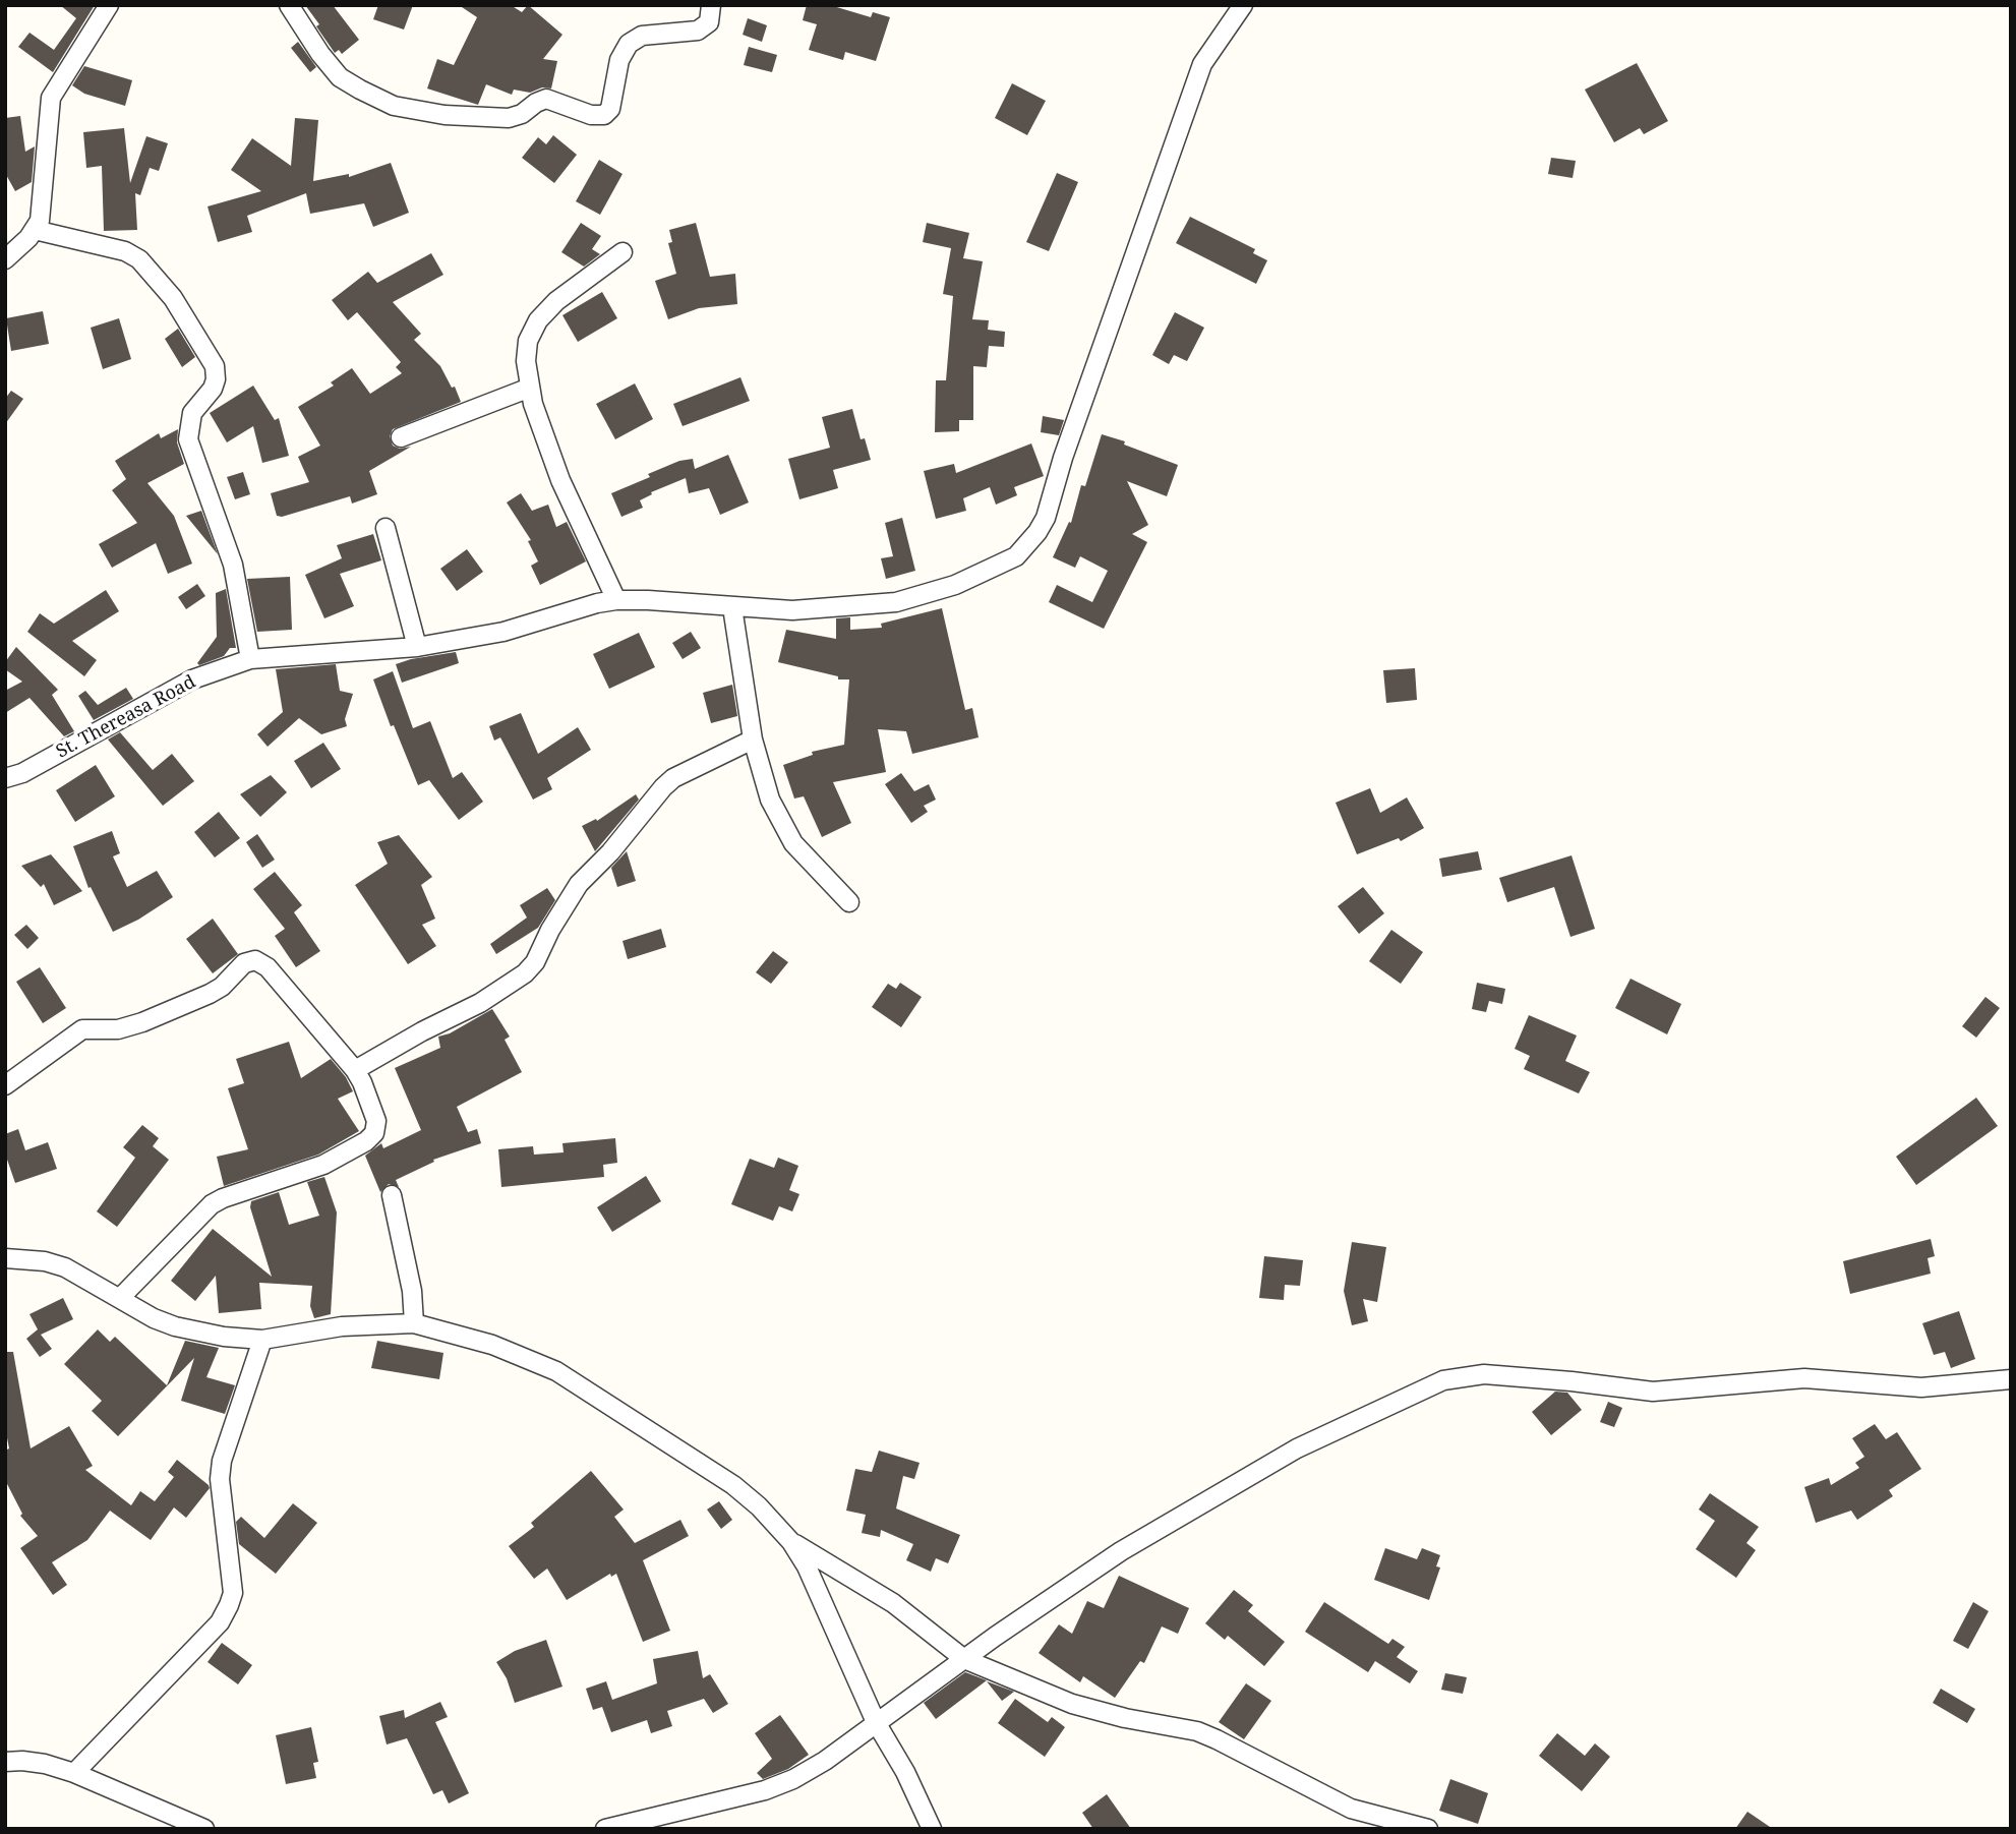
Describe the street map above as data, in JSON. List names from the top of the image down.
{
  "streets": {
    "street": ["St. Thereasa Road"]
  }
}
